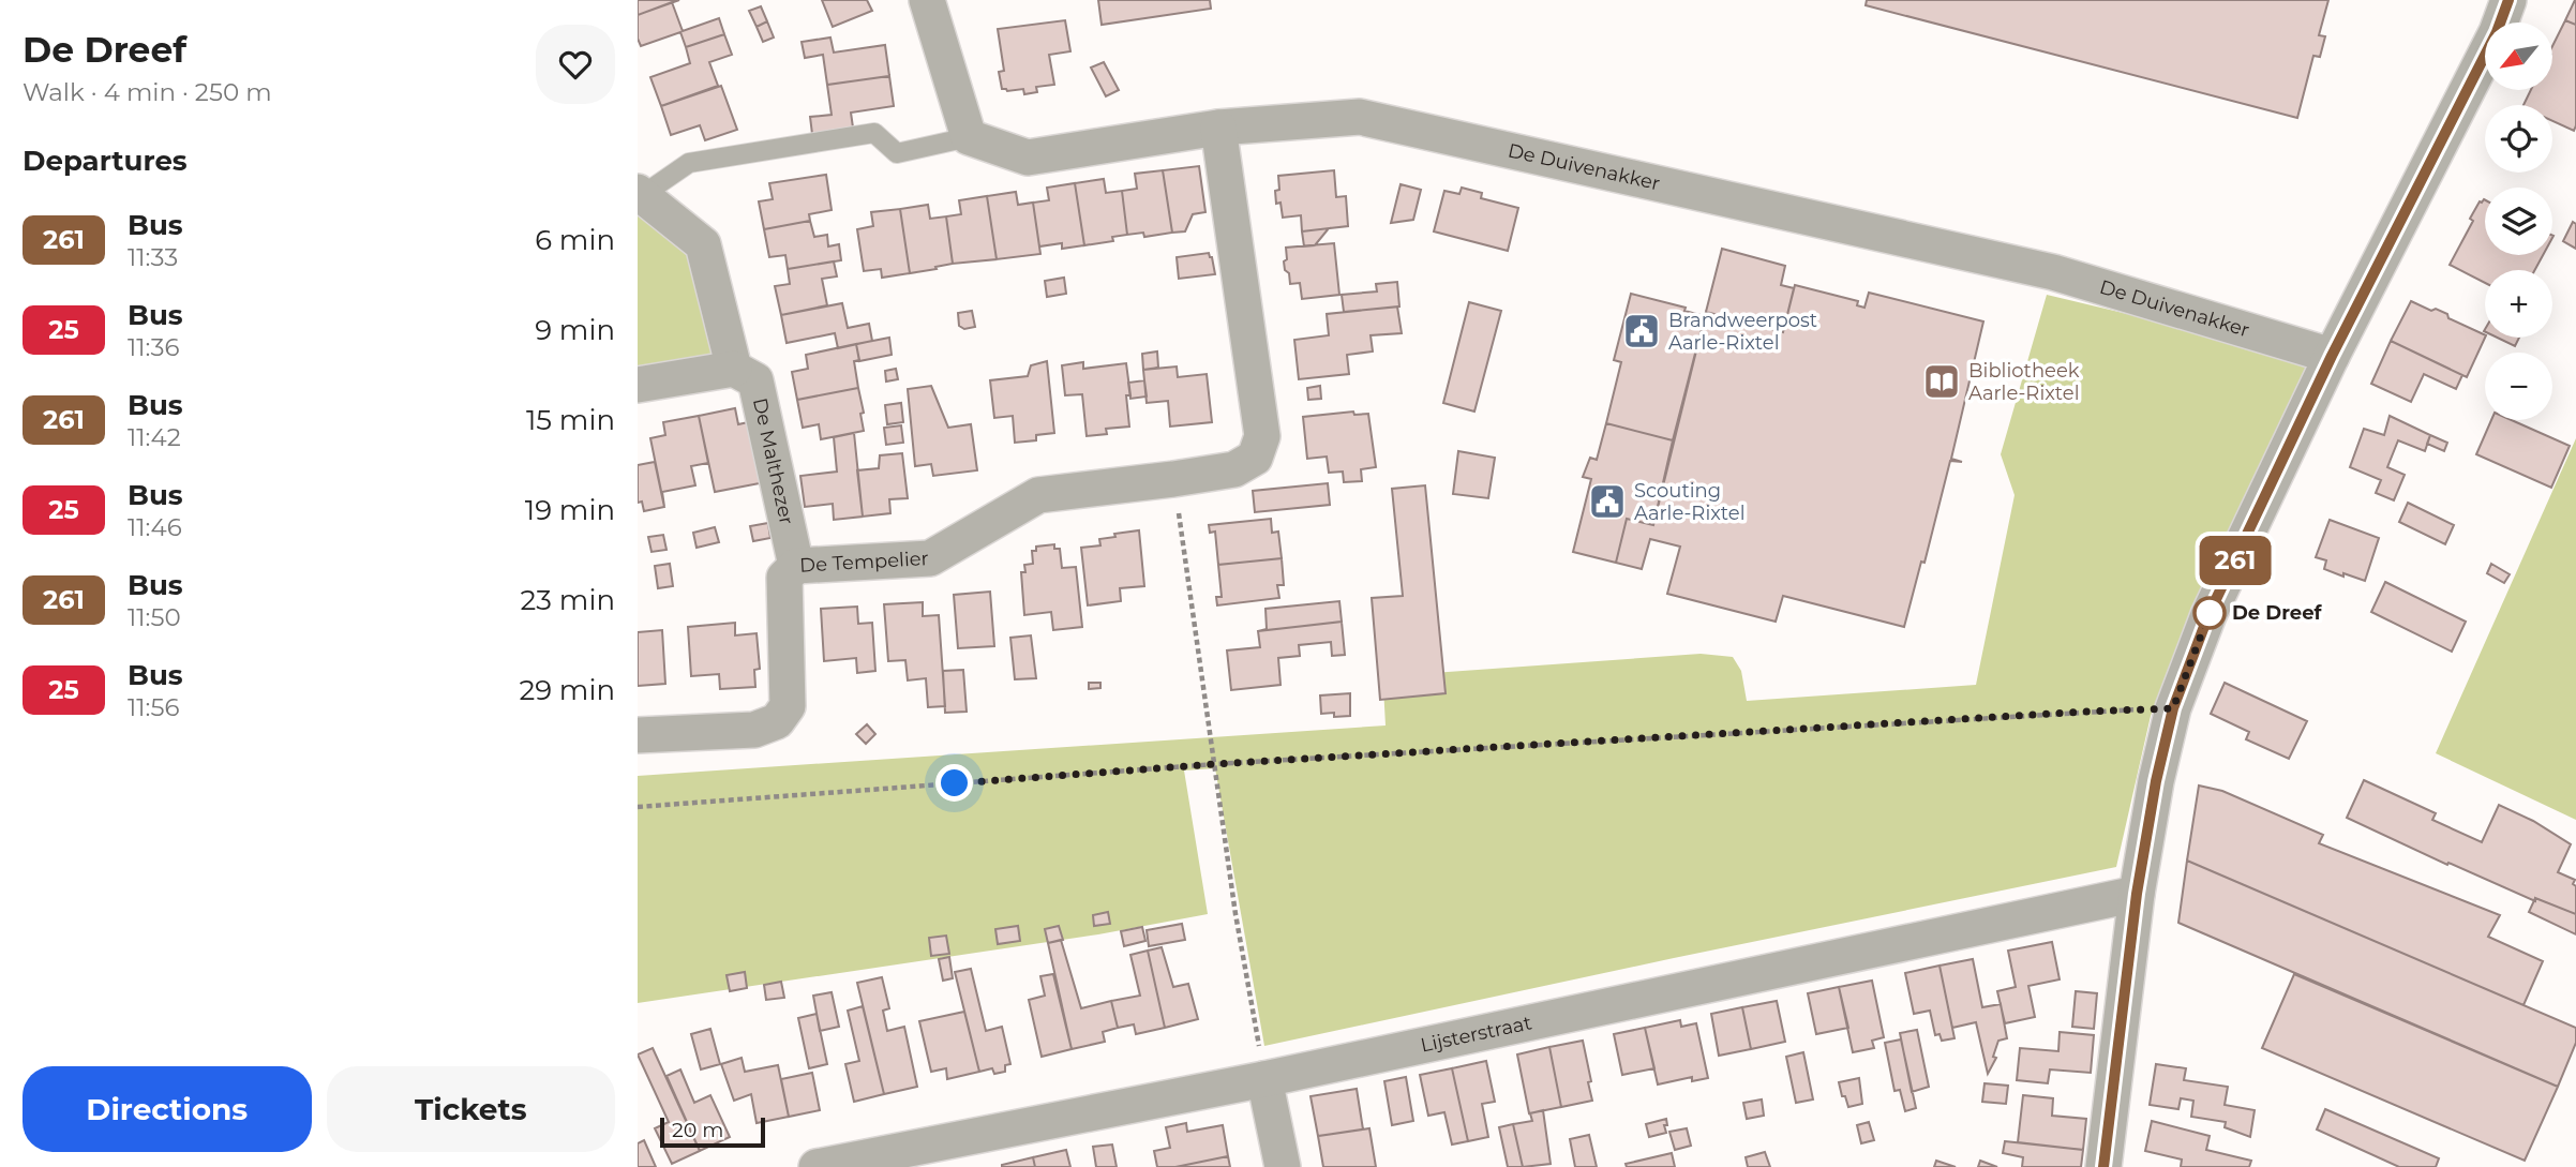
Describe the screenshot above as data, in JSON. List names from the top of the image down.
{
  "streets": {
    "street": [
      "De Duivenakker",
      "De Malthezer",
      "De Tempelier",
      "Lijsterstraat"
    ]
  },
  "crossings": [
    ["De Duivenakker", "De Tempelier"],
    ["De Malthezer", "De Tempelier"]
  ],
  "places": {
    "public building": ["Brandweerpost Aarle-Rixtel", "Scouting Aarle-Rixtel"],
    "library": ["Bibliotheek Aarle-Rixtel"],
    "other": ["De Dreef"]
  },
  "lines": ["bus line 261"],
  "scale_bar": "20 m",
  "north": "bottom left",
  "page": {
    "heading": [
      ["De Dreef", "Walk · 4 min · 250 m"],
      "Departures"
    ],
    "on_map": "261",
    "map_buttons": ["+", "−"],
    "list": [
      {
        "mark": "261",
        "name": "Bus",
        "note": "11:33",
        "value": "6 min"
      },
      {
        "mark": "25",
        "name": "Bus",
        "note": "11:36",
        "value": "9 min"
      },
      {
        "mark": "261",
        "name": "Bus",
        "note": "11:42",
        "value": "15 min"
      },
      {
        "mark": "25",
        "name": "Bus",
        "note": "11:46",
        "value": "19 min"
      },
      {
        "mark": "261",
        "name": "Bus",
        "note": "11:50",
        "value": "23 min"
      },
      {
        "mark": "25",
        "name": "Bus",
        "note": "11:56",
        "value": "29 min"
      }
    ],
    "buttons": ["Directions", "Tickets"],
    "scale": "20 m"
  }
}
